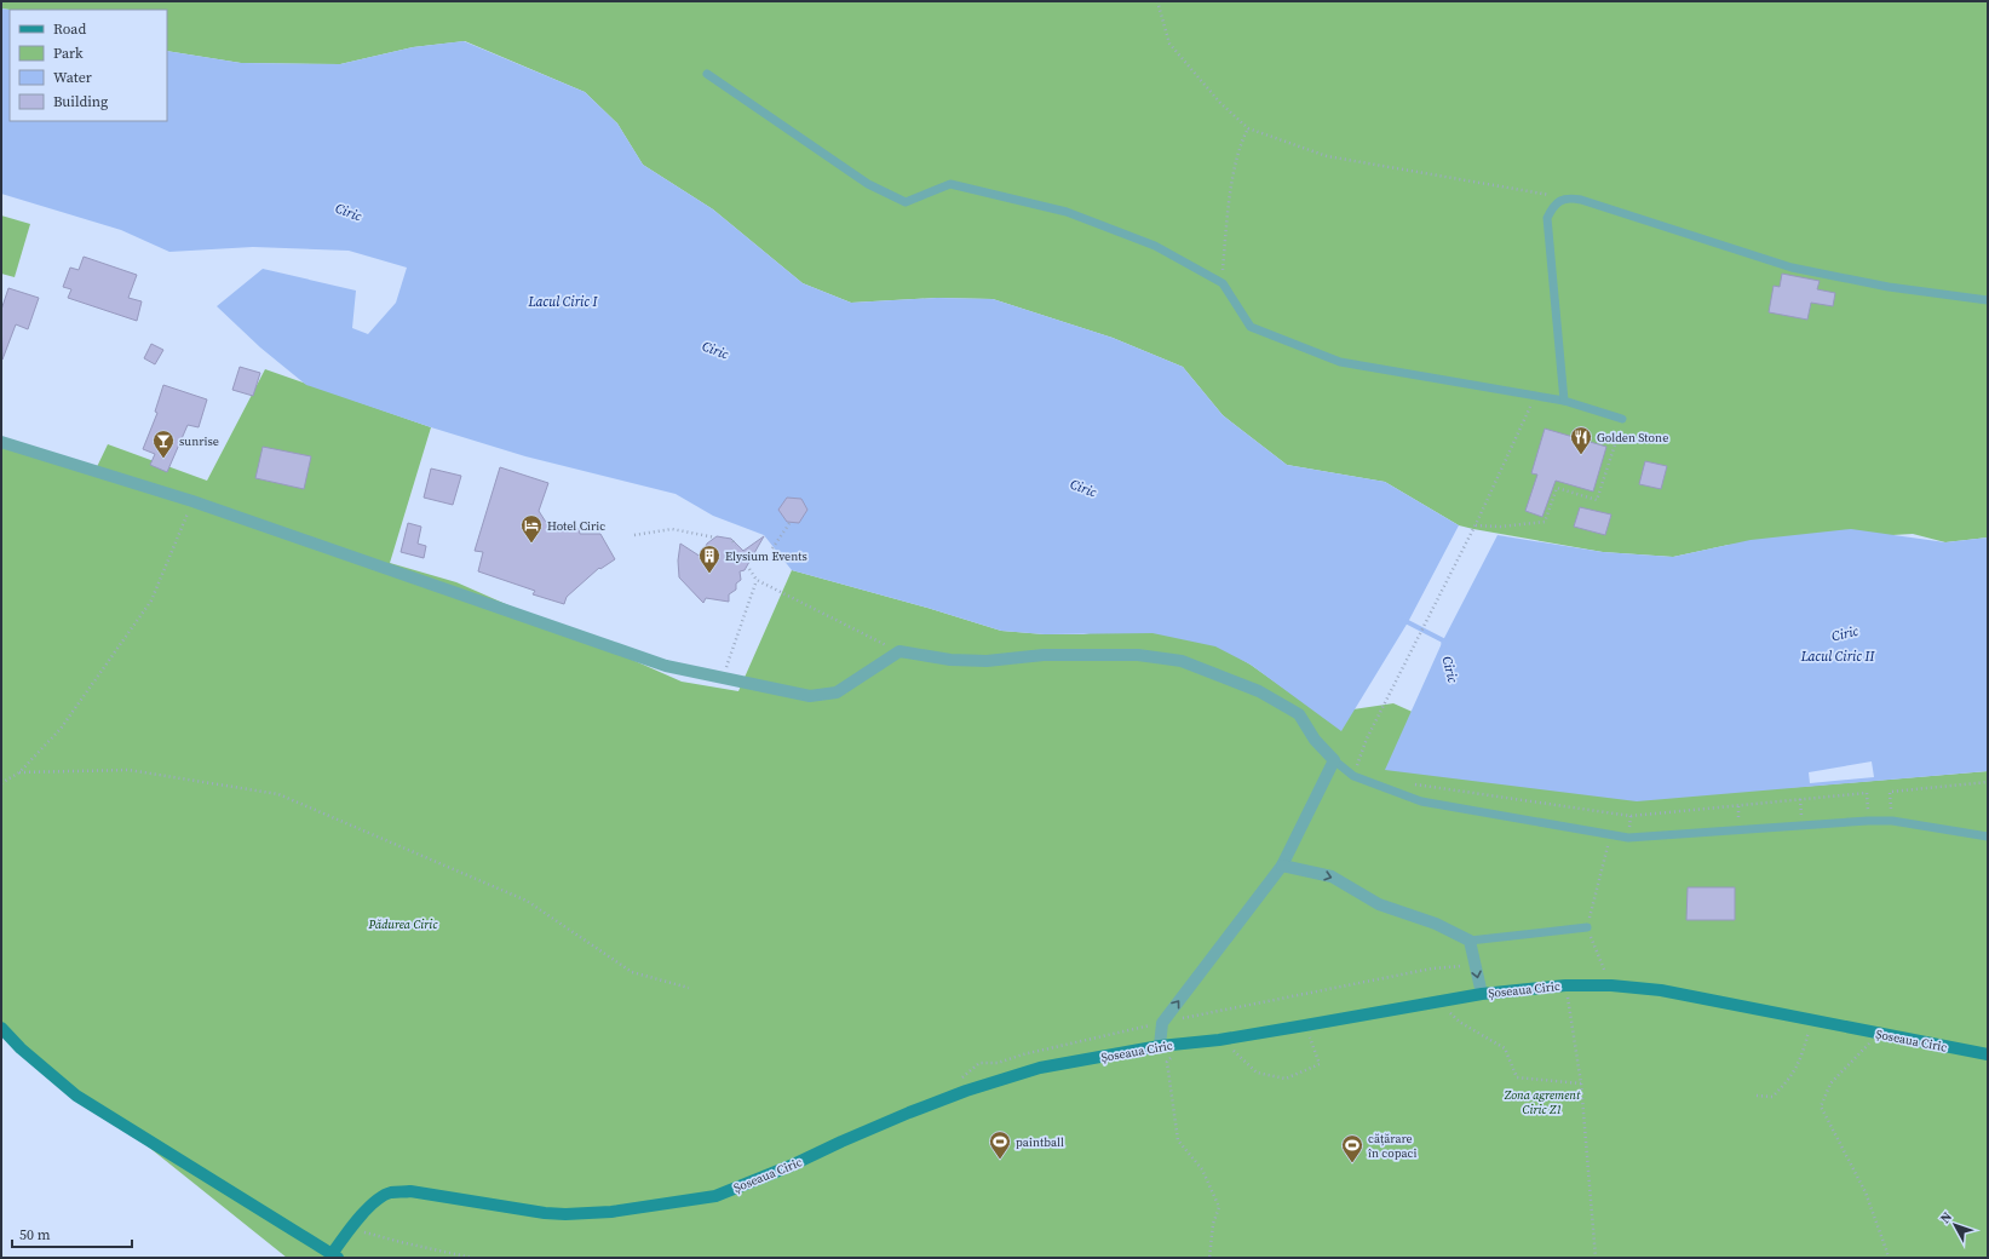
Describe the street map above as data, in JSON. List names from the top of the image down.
{
  "streets": {
    "main road": ["Șoseaua Ciric"]
  },
  "water": ["Ciric", "Lacul Ciric I", "Lacul Ciric II"],
  "parks": ["Pădurea Ciric", "Zona agrement Ciric Z1"],
  "places": {
    "restaurant": ["Golden Stone"],
    "bar": ["sunrise"],
    "hotel": ["Hotel Ciric"],
    "building": ["Elysium Events"],
    "sports": ["paintball", "cățărare în copaci"]
  },
  "legend": [
    "Road",
    "Park",
    "Water",
    "Building"
  ],
  "scale_bar": "50 m",
  "north": "top left"
}
